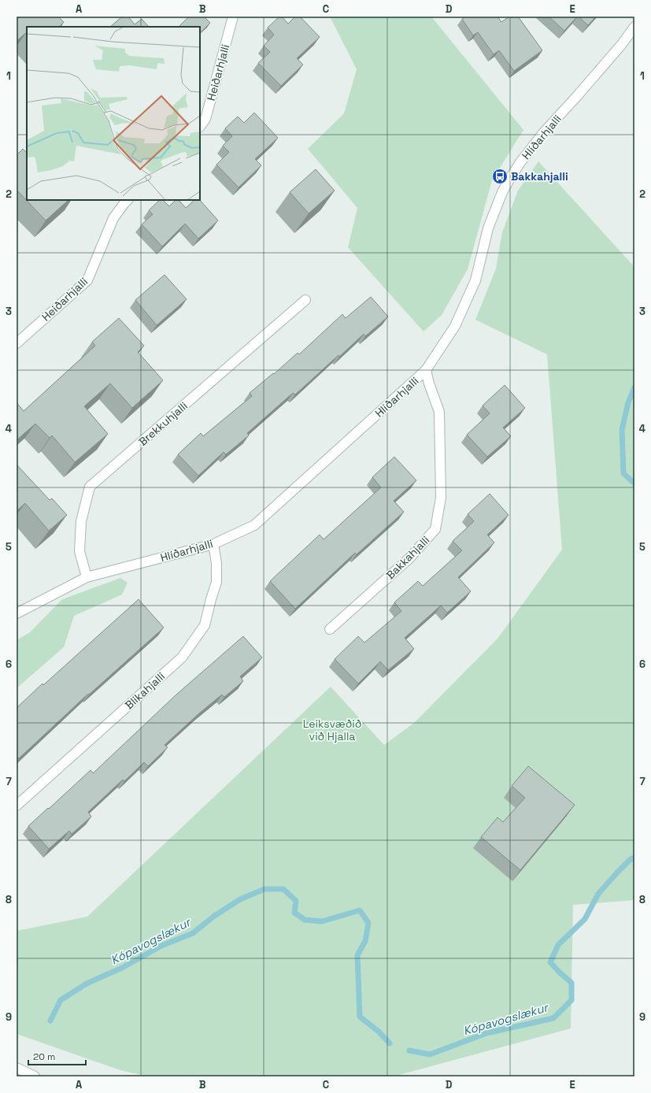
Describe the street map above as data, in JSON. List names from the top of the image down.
{
  "streets": {
    "street": [
      "Heiðarhjalli",
      "Hlíðarhjalli",
      "Brekkuhjalli",
      "Bakkahjalli",
      "Blikahjalli"
    ]
  },
  "crossings": [
    ["Hlíðarhjalli", "Brekkuhjalli"],
    ["Hlíðarhjalli", "Bakkahjalli"],
    ["Hlíðarhjalli", "Blikahjalli"]
  ],
  "water": ["Kópavogslækur"],
  "parks": ["Leiksvæðið við Hjalla"],
  "places": {
    "bus stop": ["Bakkahjalli"]
  },
  "scale_bar": "20 m",
  "grid": {
    "columns": [
      "A",
      "B",
      "C",
      "D",
      "E"
    ],
    "rows": [
      "1",
      "2",
      "3",
      "4",
      "5",
      "6",
      "7",
      "8",
      "9"
    ]
  }
}
